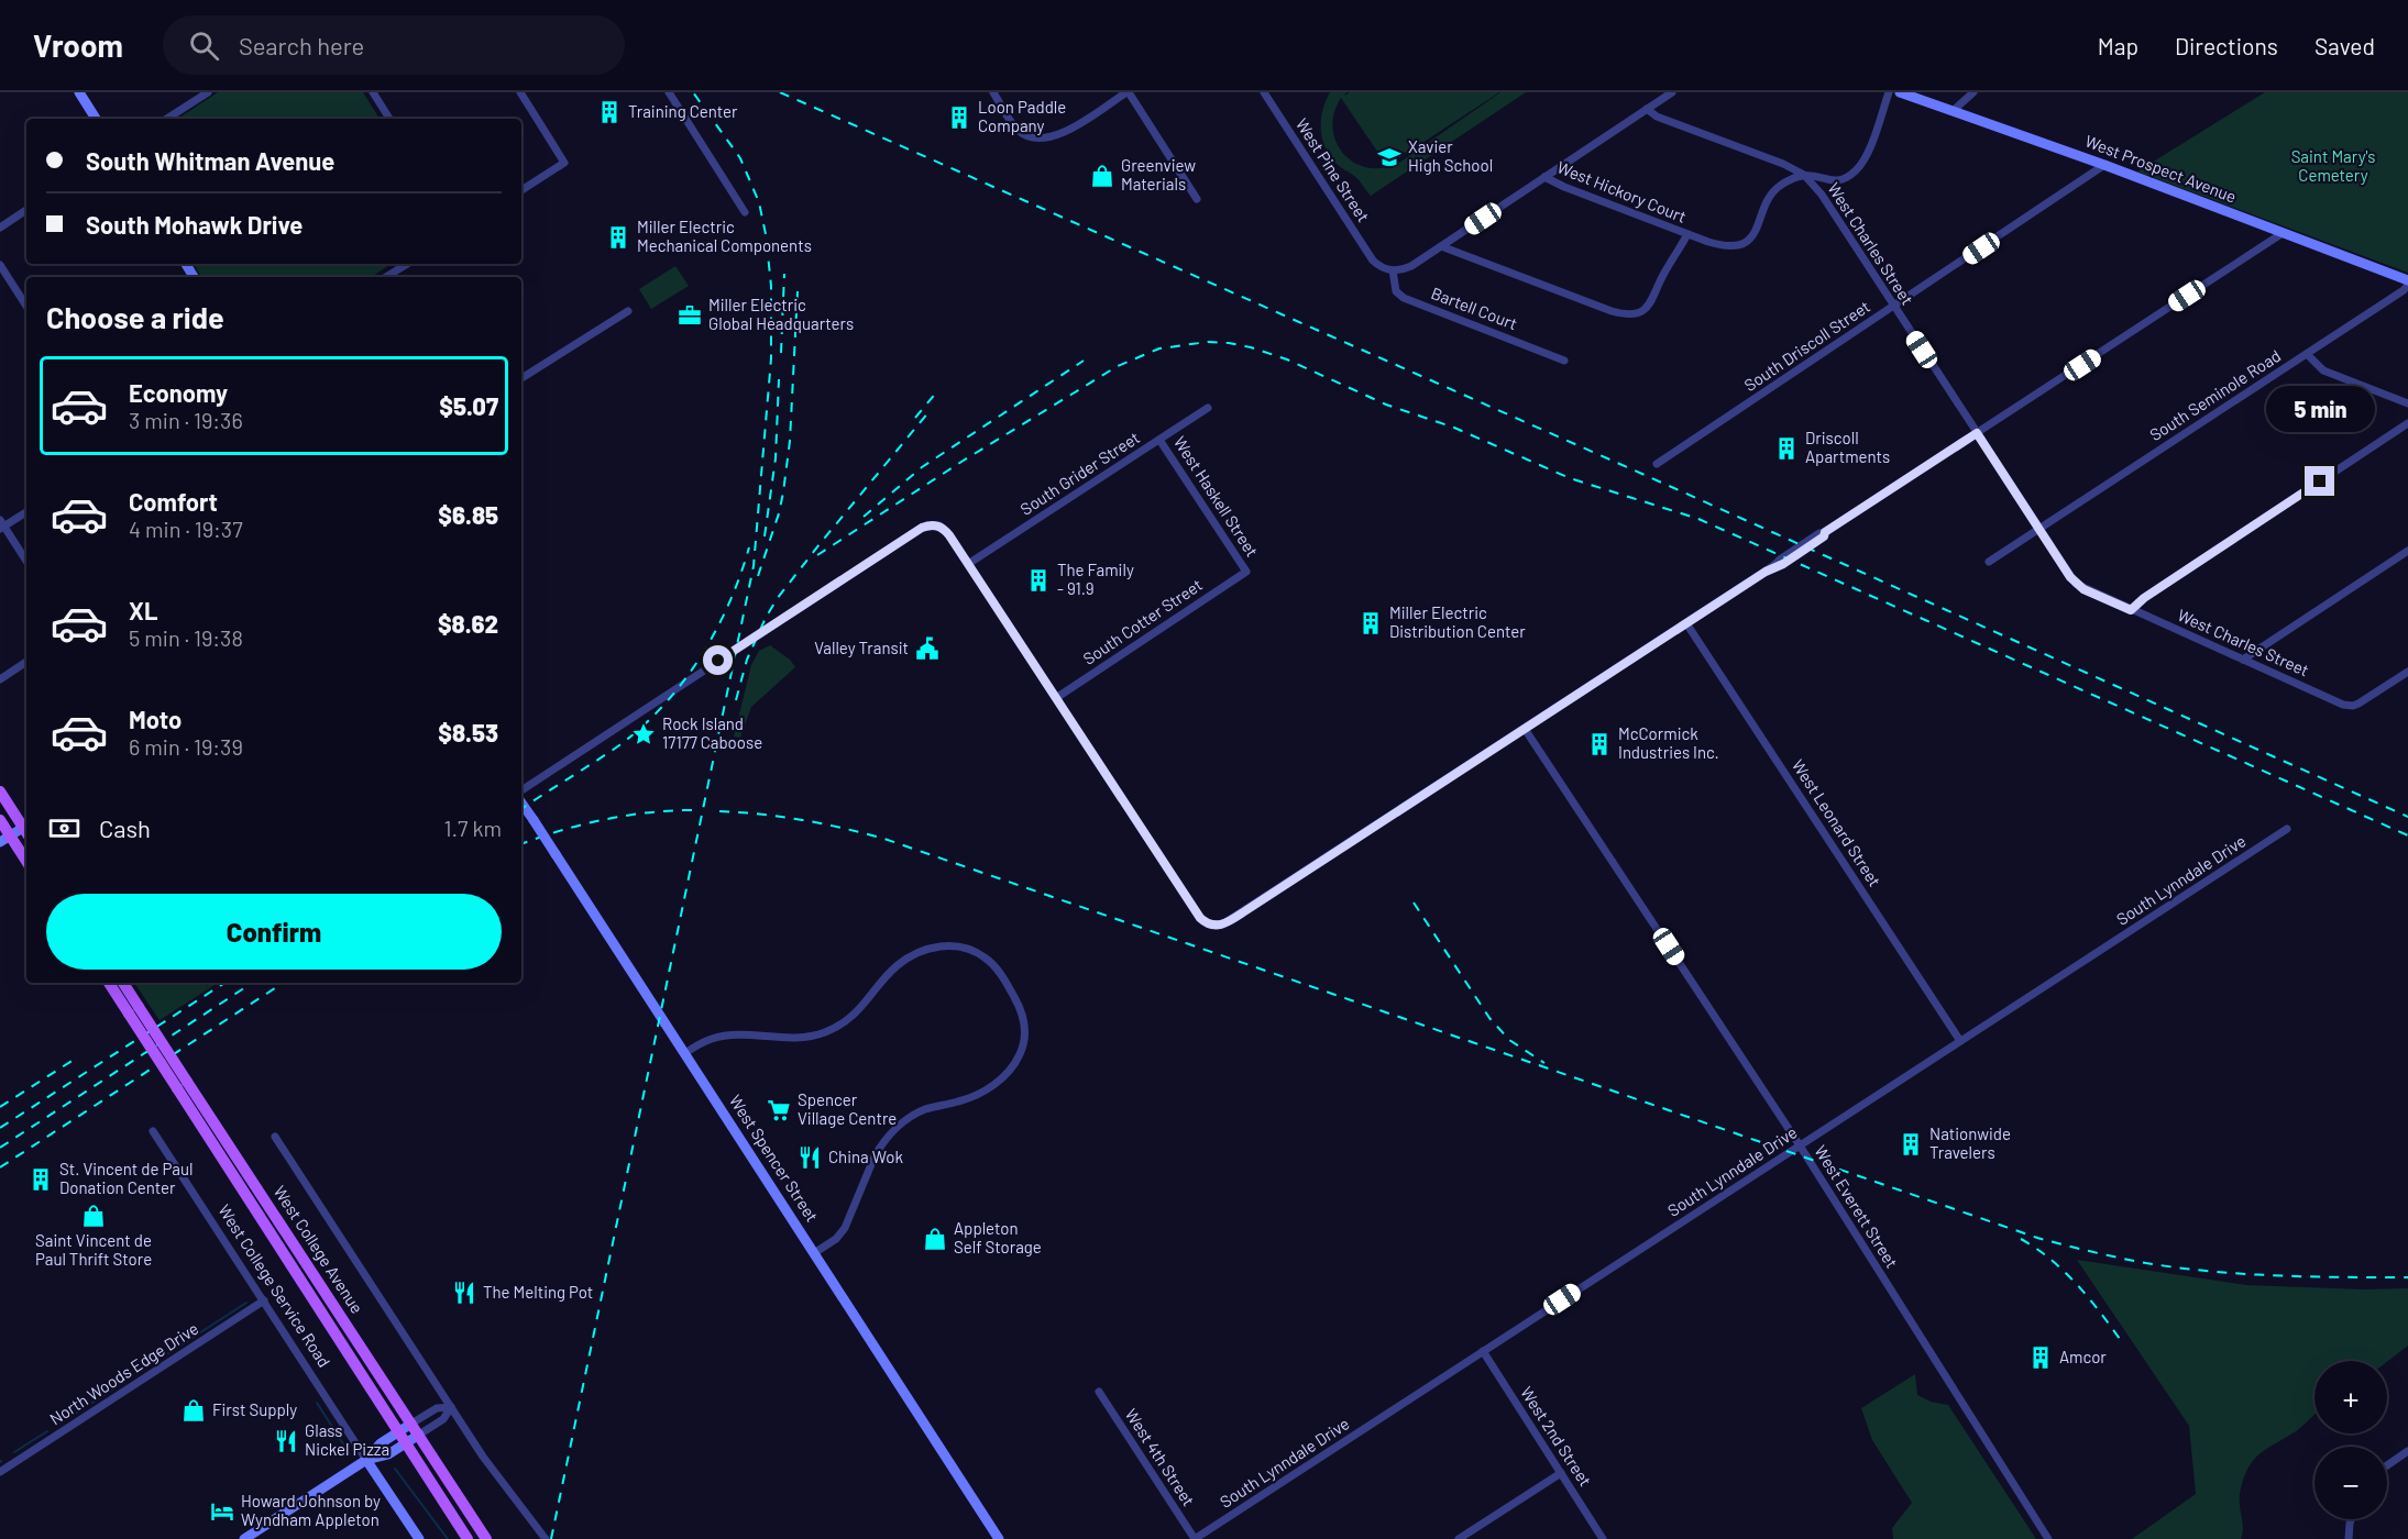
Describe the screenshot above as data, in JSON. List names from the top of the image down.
{
  "streets": {
    "main road": ["West College Avenue"],
    "street": [
      "West Prospect Avenue",
      "West Pine Street",
      "West Hickory Court",
      "West Charles Street",
      "Bartell Court",
      "South Driscoll Street",
      "South Seminole Road",
      "South Grider Street",
      "West Haskell Street",
      "South Cotter Street",
      "West Leonard Street",
      "South Lynndale Drive",
      "West Spencer Street",
      "West Everett Street",
      "West College Service Road",
      "North Woods Edge Drive",
      "West 2nd Street",
      "West 4th Street"
    ]
  },
  "crossings": [
    ["West Prospect Avenue", "South Driscoll Street"],
    ["West Prospect Avenue", "South Seminole Road"],
    ["West Pine Street", "Bartell Court"],
    ["West Hickory Court", "West Charles Street"],
    ["West Charles Street", "South Driscoll Street"],
    ["West Charles Street", "South Seminole Road"],
    ["South Grider Street", "West Haskell Street"],
    ["West Haskell Street", "South Cotter Street"],
    ["West Leonard Street", "South Lynndale Drive"],
    ["South Lynndale Drive", "West Everett Street"],
    ["South Lynndale Drive", "West 2nd Street"],
    ["South Lynndale Drive", "West 4th Street"],
    ["West College Service Road", "North Woods Edge Drive"]
  ],
  "parks": ["Saint Mary's Cemetery"],
  "places": {
    "building": [
      "Training Center",
      "Loon Paddle Company",
      "Miller Electric Mechanical Components",
      "Driscoll Apartments",
      "The Family - 91.9",
      "Miller Electric Distribution Center",
      "McCormick Industries Inc.",
      "Nationwide Travelers",
      "St. Vincent de Paul Donation Center",
      "Amcor"
    ],
    "school or university": ["Xavier High School"],
    "shop": [
      "Greenview Materials",
      "Saint Vincent de Paul Thrift Store",
      "Appleton Self Storage",
      "First Supply"
    ],
    "office": ["Miller Electric Global Headquarters"],
    "public building": ["Valley Transit"],
    "place": ["Rock Island 17177 Caboose"],
    "supermarket": ["Spencer Village Centre"],
    "restaurant": ["China Wok", "The Melting Pot", "Glass Nickel Pizza"],
    "hotel": ["Howard Johnson by Wyndham Appleton"]
  },
  "page": {
    "header": "Vroom",
    "search": "Search here",
    "nav": ["Map", "Directions", "Saved"],
    "banner": ["South Whitman Avenue", "South Mohawk Drive"],
    "heading": "Choose a ride",
    "list": [
      {
        "name": "Economy",
        "note": "3 min · 19:36",
        "value": "$5.07"
      },
      {
        "name": "Comfort",
        "note": "4 min · 19:37",
        "value": "$6.85"
      },
      {
        "name": "XL",
        "note": "5 min · 19:38",
        "value": "$8.62"
      },
      {
        "name": "Moto",
        "note": "6 min · 19:39",
        "value": "$8.53"
      }
    ],
    "bubble": "5 min",
    "pay": ["Cash", "1.7 km"],
    "buttons": "Confirm",
    "map_buttons": ["+", "−"]
  }
}
